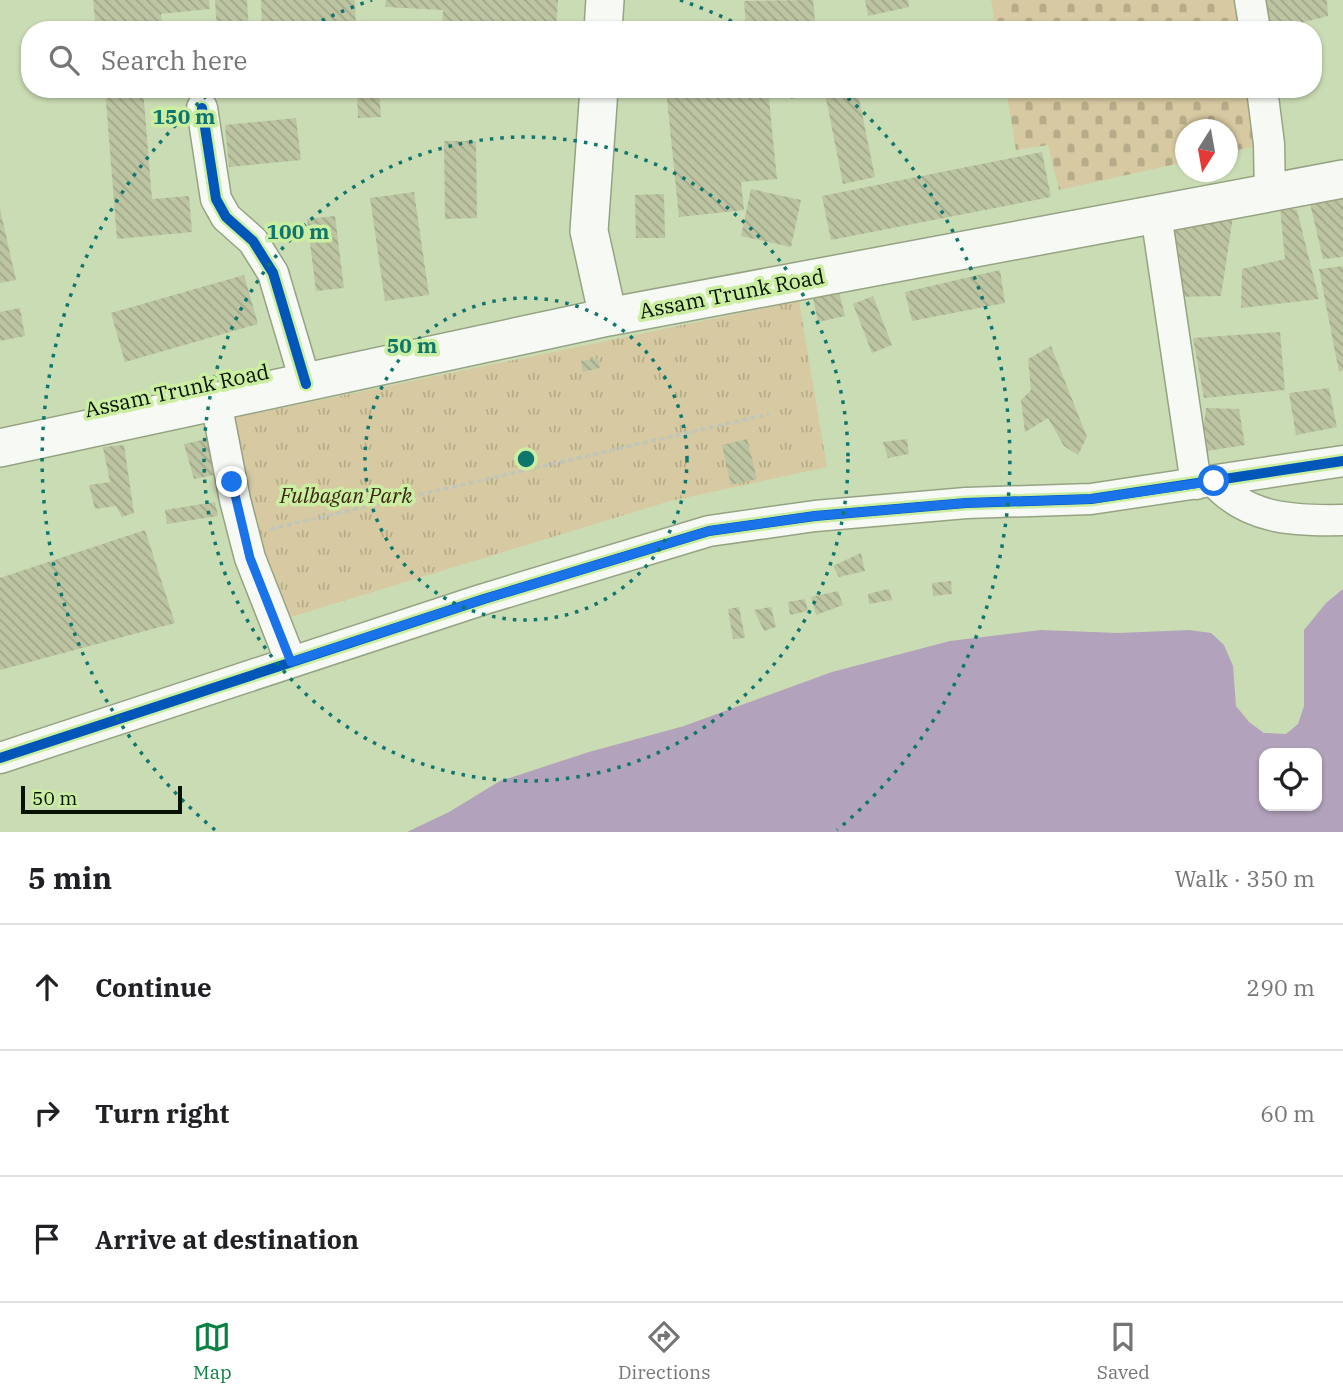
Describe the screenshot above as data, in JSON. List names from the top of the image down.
{
  "streets": {
    "main road": ["Assam Trunk Road"]
  },
  "parks": ["Fulbagan Park"],
  "scale_bar": "50 m",
  "north": "bottom",
  "page": {
    "search": "Search here",
    "scale": "50 m",
    "heading": ["5 min", "Walk · 350 m"],
    "list": [
      ["Continue", "290 m"],
      ["Turn right", "60 m"],
      "Arrive at destination"
    ],
    "nav": ["Map", "Directions", "Saved"]
  },
  "rings": ["150 m", "100 m", "50 m"]
}
